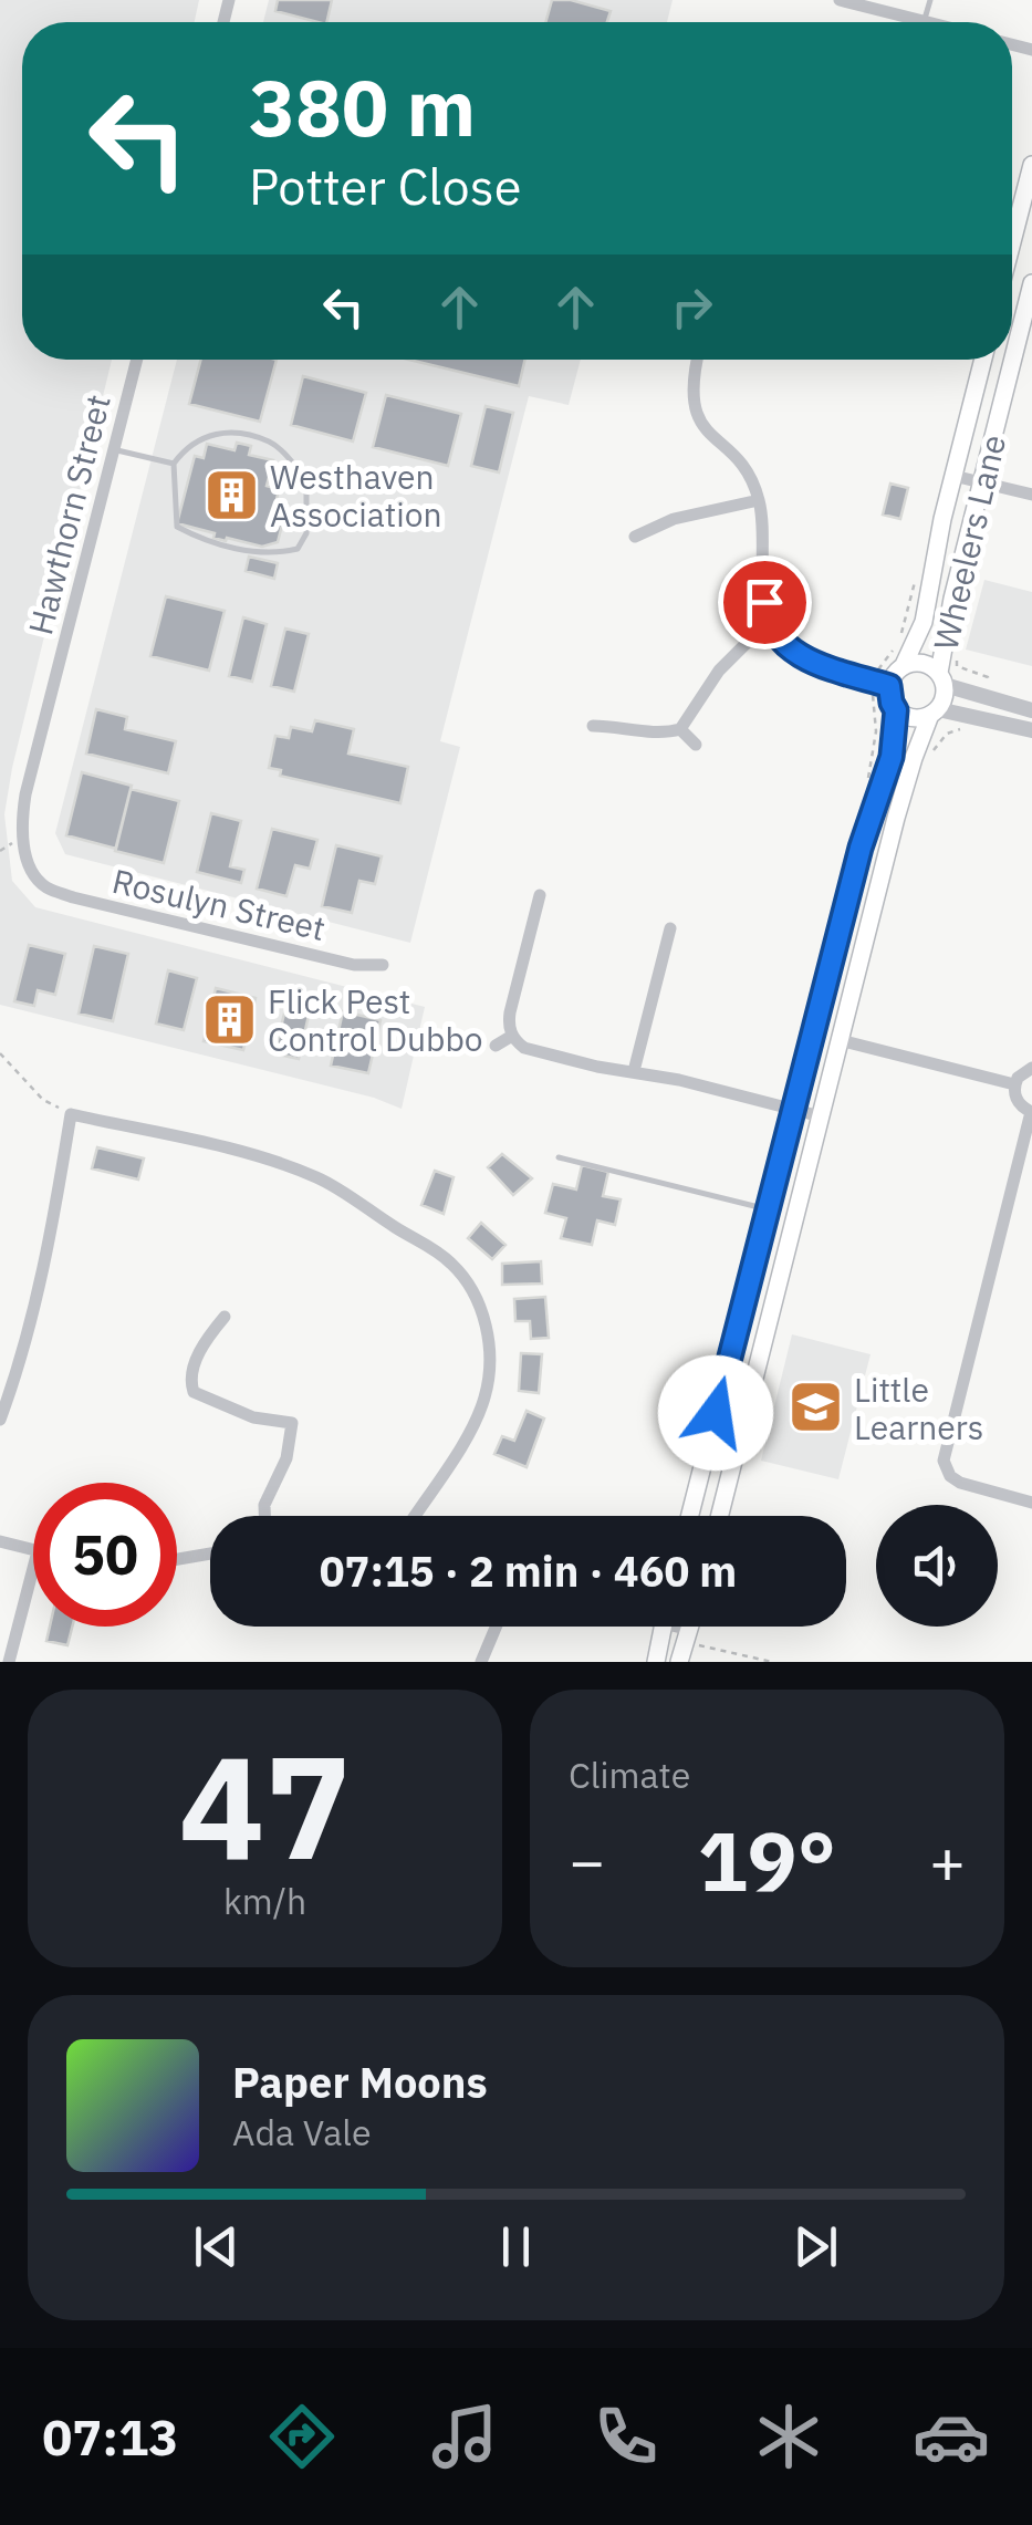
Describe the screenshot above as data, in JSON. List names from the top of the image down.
{
  "streets": {
    "main road": ["Wheelers Lane"],
    "street": ["Hawthorn Street", "Rosulyn Street"]
  },
  "crossings": [
    ["Hawthorn Street", "Rosulyn Street"]
  ],
  "places": {
    "building": ["Westhaven Association", "Flick Pest Control Dubbo"],
    "school or university": ["Little Learners"]
  },
  "page": {
    "turn": ["380 m", "Potter Close"],
    "limit": "50",
    "trip": "07:15 · 2 min · 460 m",
    "tile": [
      ["47", "km/h"],
      "Climate"
    ],
    "heat": ["−", "19°", "+"],
    "song": ["Paper Moons", "Ada Vale"],
    "tabs": "07:13"
  }
}
